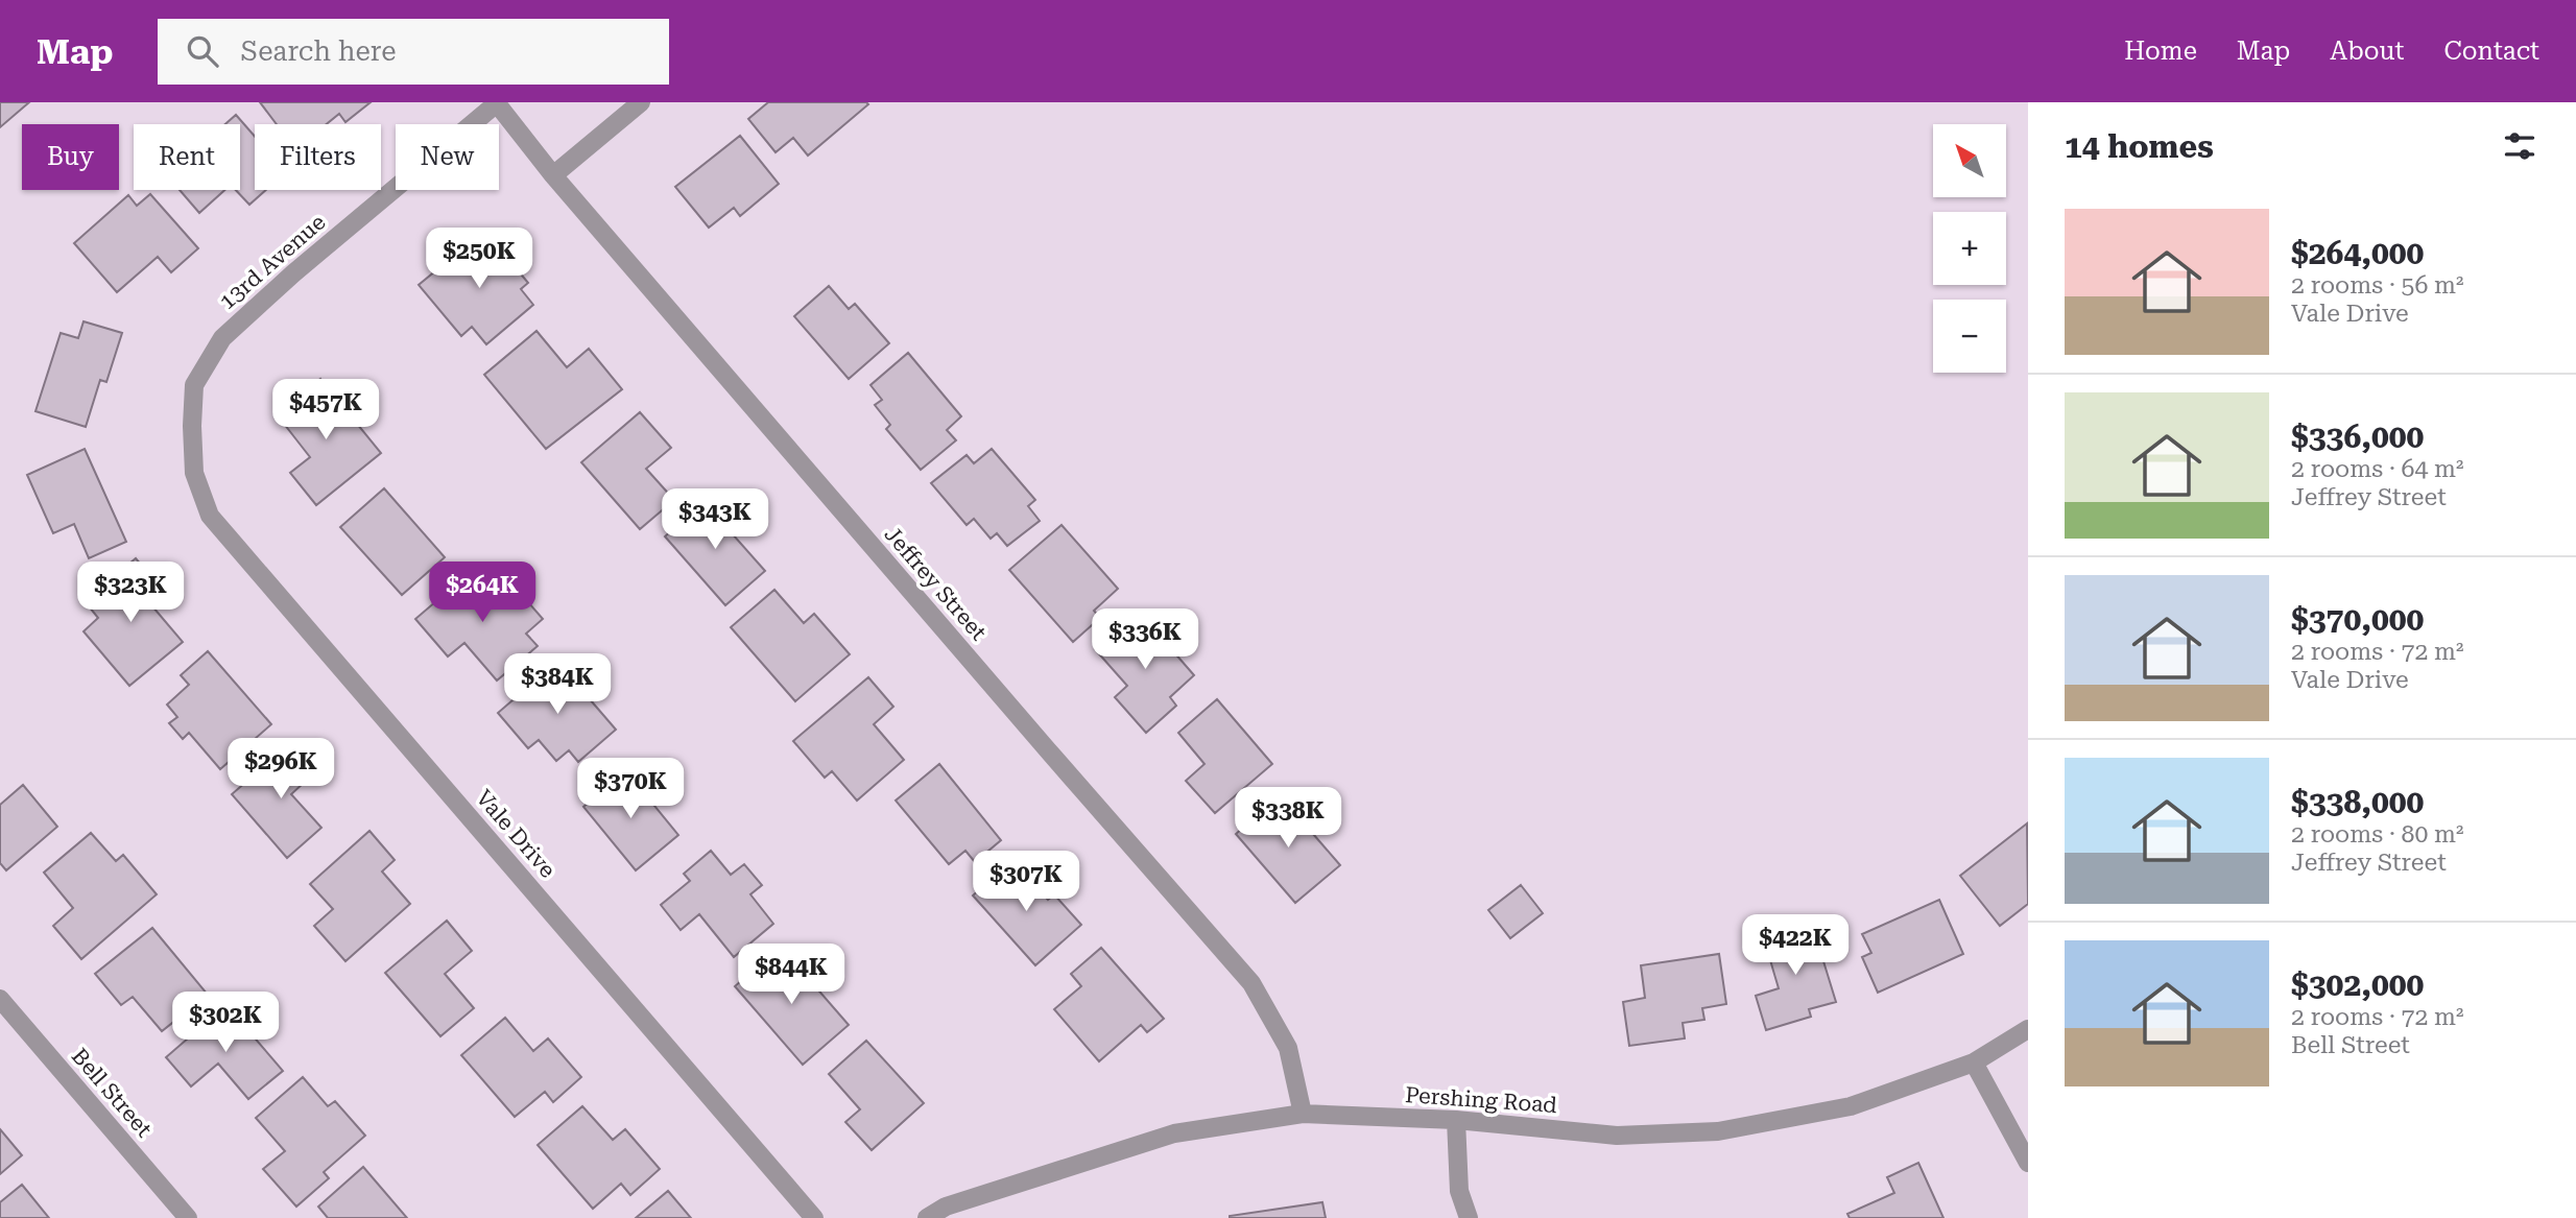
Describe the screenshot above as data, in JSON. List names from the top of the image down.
{
  "streets": {
    "street": [
      "13rd Avenue",
      "Jeffrey Street",
      "Vale Drive",
      "Bell Street",
      "Pershing Road"
    ]
  },
  "crossings": [
    ["13rd Avenue", "Jeffrey Street"],
    ["13rd Avenue", "Vale Drive"],
    ["Jeffrey Street", "Pershing Road"]
  ],
  "north": "top left",
  "page": {
    "header": "Map",
    "search": "Search here",
    "nav": [
      "Home",
      "Map",
      "About",
      "Contact"
    ],
    "heading": "14 homes",
    "map_buttons": ["+", "−"],
    "chip": [
      "Buy",
      "Rent",
      "Filters",
      "New"
    ],
    "list": [
      {
        "name": "$264,000",
        "note": "2 rooms · 56 m² · Vale Drive"
      },
      {
        "name": "$336,000",
        "note": "2 rooms · 64 m² · Jeffrey Street"
      },
      {
        "name": "$370,000",
        "note": "2 rooms · 72 m² · Vale Drive"
      },
      {
        "name": "$338,000",
        "note": "2 rooms · 80 m² · Jeffrey Street"
      },
      {
        "name": "$302,000",
        "note": "2 rooms · 72 m² · Bell Street"
      }
    ],
    "price": [
      "$250K",
      "$457K",
      "$343K",
      "$323K",
      "$264K",
      "$336K",
      "$384K",
      "$296K",
      "$370K",
      "$338K",
      "$307K",
      "$422K",
      "$844K",
      "$302K"
    ]
  }
}
